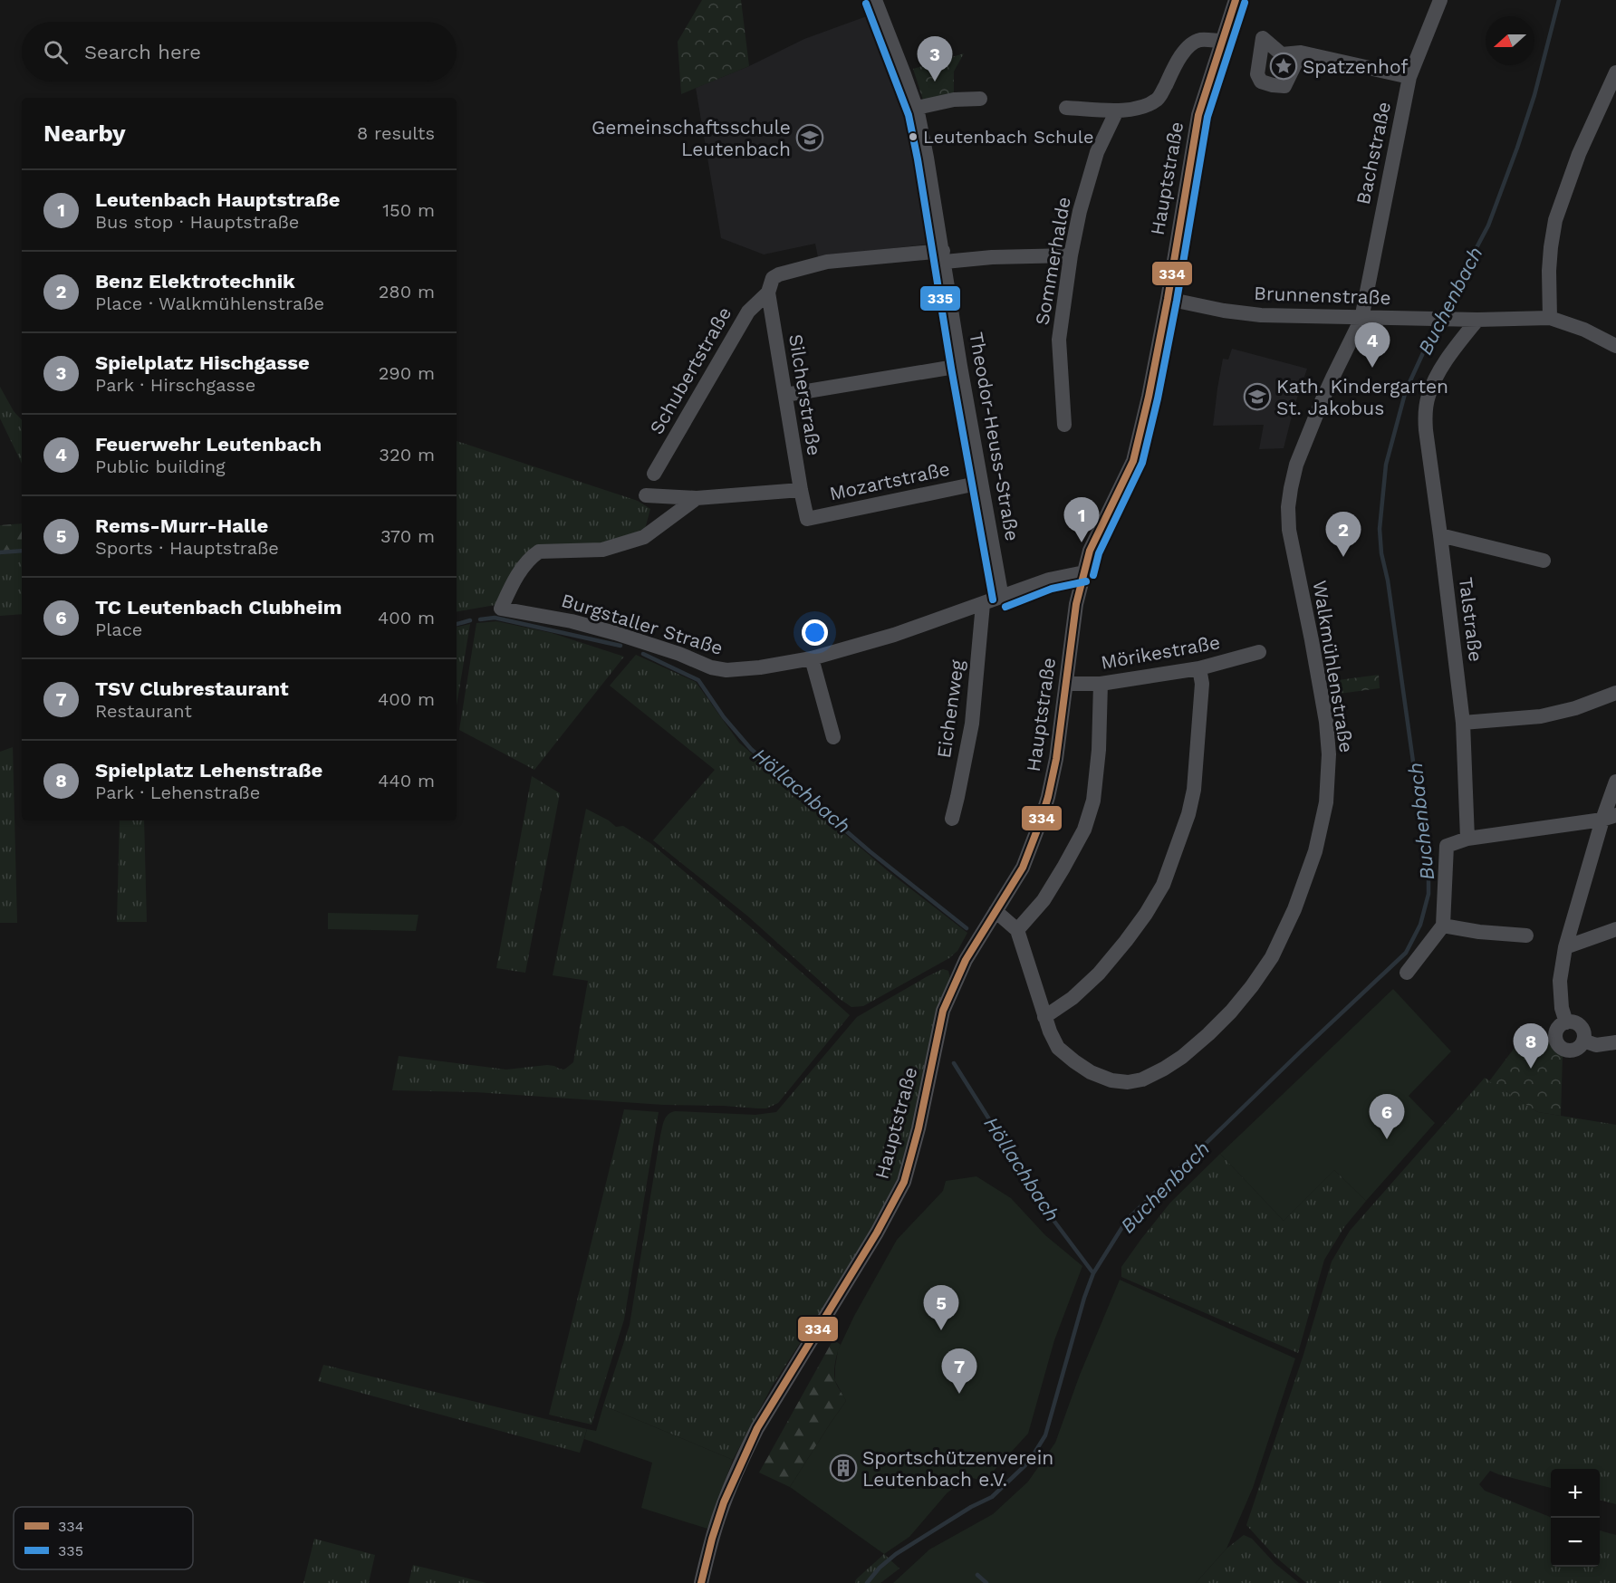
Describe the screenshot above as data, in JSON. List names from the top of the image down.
{
  "streets": {
    "street": [
      "Bachstraße",
      "Hauptstraße",
      "Sommerhalde",
      "Brunnenstraße",
      "Schubertstraße",
      "Silcherstraße",
      "Theodor-Heuss-Straße",
      "Mozartstraße",
      "Talstraße",
      "Burgstaller Straße",
      "Mörikestraße",
      "Walkmühlenstraße",
      "Eichenweg"
    ]
  },
  "crossings": [
    ["Bachstraße", "Brunnenstraße"],
    ["Bachstraße", "Walkmühlenstraße"],
    ["Hauptstraße", "Brunnenstraße"],
    ["Hauptstraße", "Burgstaller Straße"],
    ["Hauptstraße", "Mörikestraße"],
    ["Brunnenstraße", "Talstraße"],
    ["Brunnenstraße", "Walkmühlenstraße"],
    ["Schubertstraße", "Silcherstraße"],
    ["Silcherstraße", "Mozartstraße"],
    ["Theodor-Heuss-Straße", "Mozartstraße"],
    ["Theodor-Heuss-Straße", "Burgstaller Straße"],
    ["Mozartstraße", "Burgstaller Straße"],
    ["Burgstaller Straße", "Eichenweg"]
  ],
  "water": ["Buchenbach", "Höllachbach"],
  "places": {
    "place": ["Spatzenhof"],
    "other": ["Leutenbach Schule"],
    "school or university": ["Gemeinschaftsschule Leutenbach", "Kath. Kindergarten St. Jakobus"],
    "building": ["Sportschützenverein Leutenbach e.V."]
  },
  "lines": ["transit line 334", "transit line 335"],
  "legend": ["334", "335"],
  "north": "left",
  "page": {
    "search": "Search here",
    "pins": [
      "3",
      "4",
      "1",
      "2",
      "8",
      "6",
      "5",
      "7"
    ],
    "heading": ["Nearby", "8 results"],
    "list": [
      {
        "mark": "1",
        "name": "Leutenbach Hauptstraße",
        "note": "Bus stop · Hauptstraße",
        "value": "150 m"
      },
      {
        "mark": "2",
        "name": "Benz Elektrotechnik",
        "note": "Place · Walkmühlenstraße",
        "value": "280 m"
      },
      {
        "mark": "3",
        "name": "Spielplatz Hischgasse",
        "note": "Park · Hirschgasse",
        "value": "290 m"
      },
      {
        "mark": "4",
        "name": "Feuerwehr Leutenbach",
        "note": "Public building",
        "value": "320 m"
      },
      {
        "mark": "5",
        "name": "Rems-Murr-Halle",
        "note": "Sports · Hauptstraße",
        "value": "370 m"
      },
      {
        "mark": "6",
        "name": "TC Leutenbach Clubheim",
        "note": "Place",
        "value": "400 m"
      },
      {
        "mark": "7",
        "name": "TSV Clubrestaurant",
        "note": "Restaurant",
        "value": "400 m"
      },
      {
        "mark": "8",
        "name": "Spielplatz Lehenstraße",
        "note": "Park · Lehenstraße",
        "value": "440 m"
      }
    ],
    "map_buttons": ["+", "−"]
  }
}
